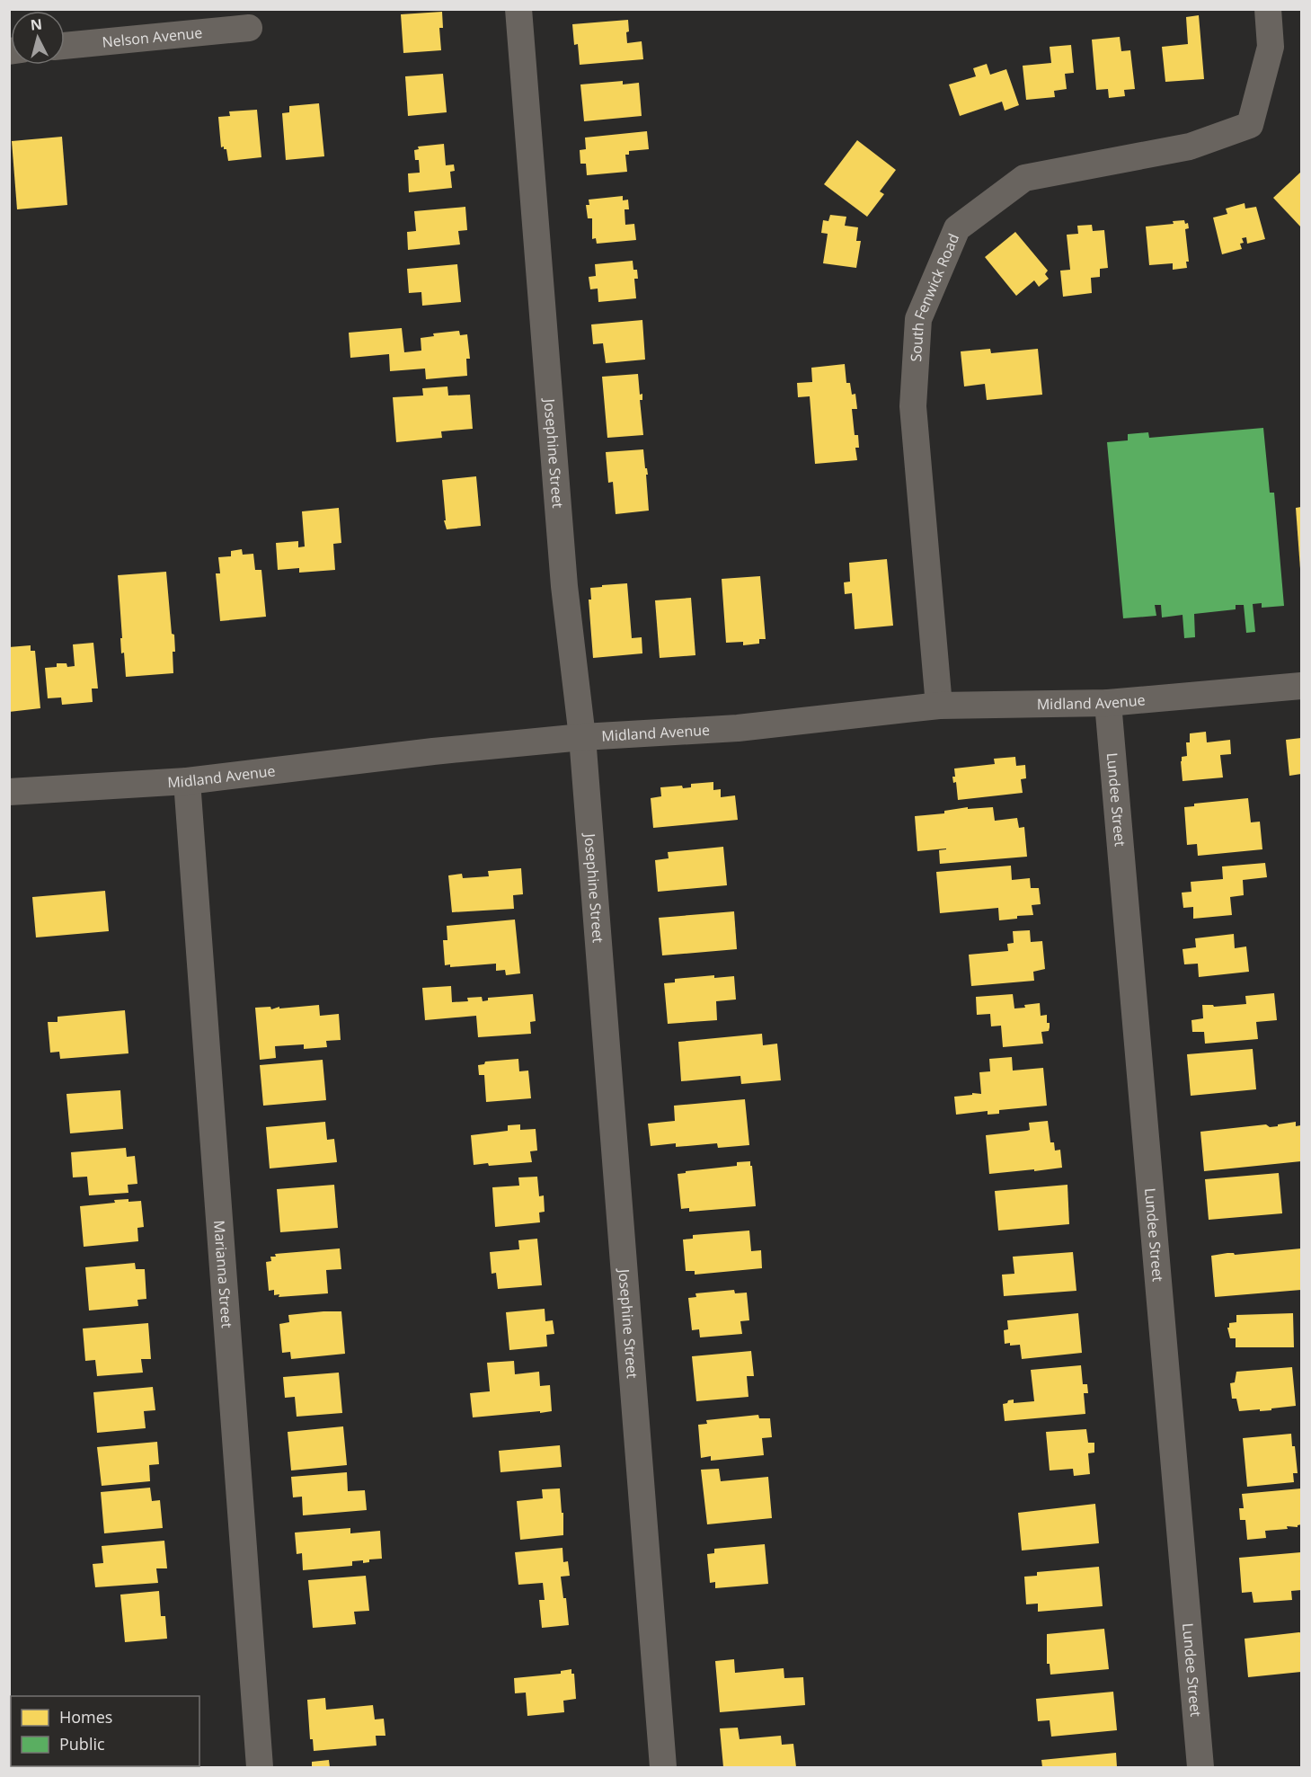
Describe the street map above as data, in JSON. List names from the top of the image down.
{
  "streets": {
    "street": [
      "Nelson Avenue",
      "South Fenwick Road",
      "Josephine Street",
      "Midland Avenue",
      "Lundee Street",
      "Marianna Street"
    ]
  },
  "crossings": [
    ["South Fenwick Road", "Midland Avenue"],
    ["Josephine Street", "Midland Avenue"],
    ["Midland Avenue", "Lundee Street"],
    ["Midland Avenue", "Marianna Street"]
  ],
  "legend": ["Homes", "Public"],
  "north": "top"
}
